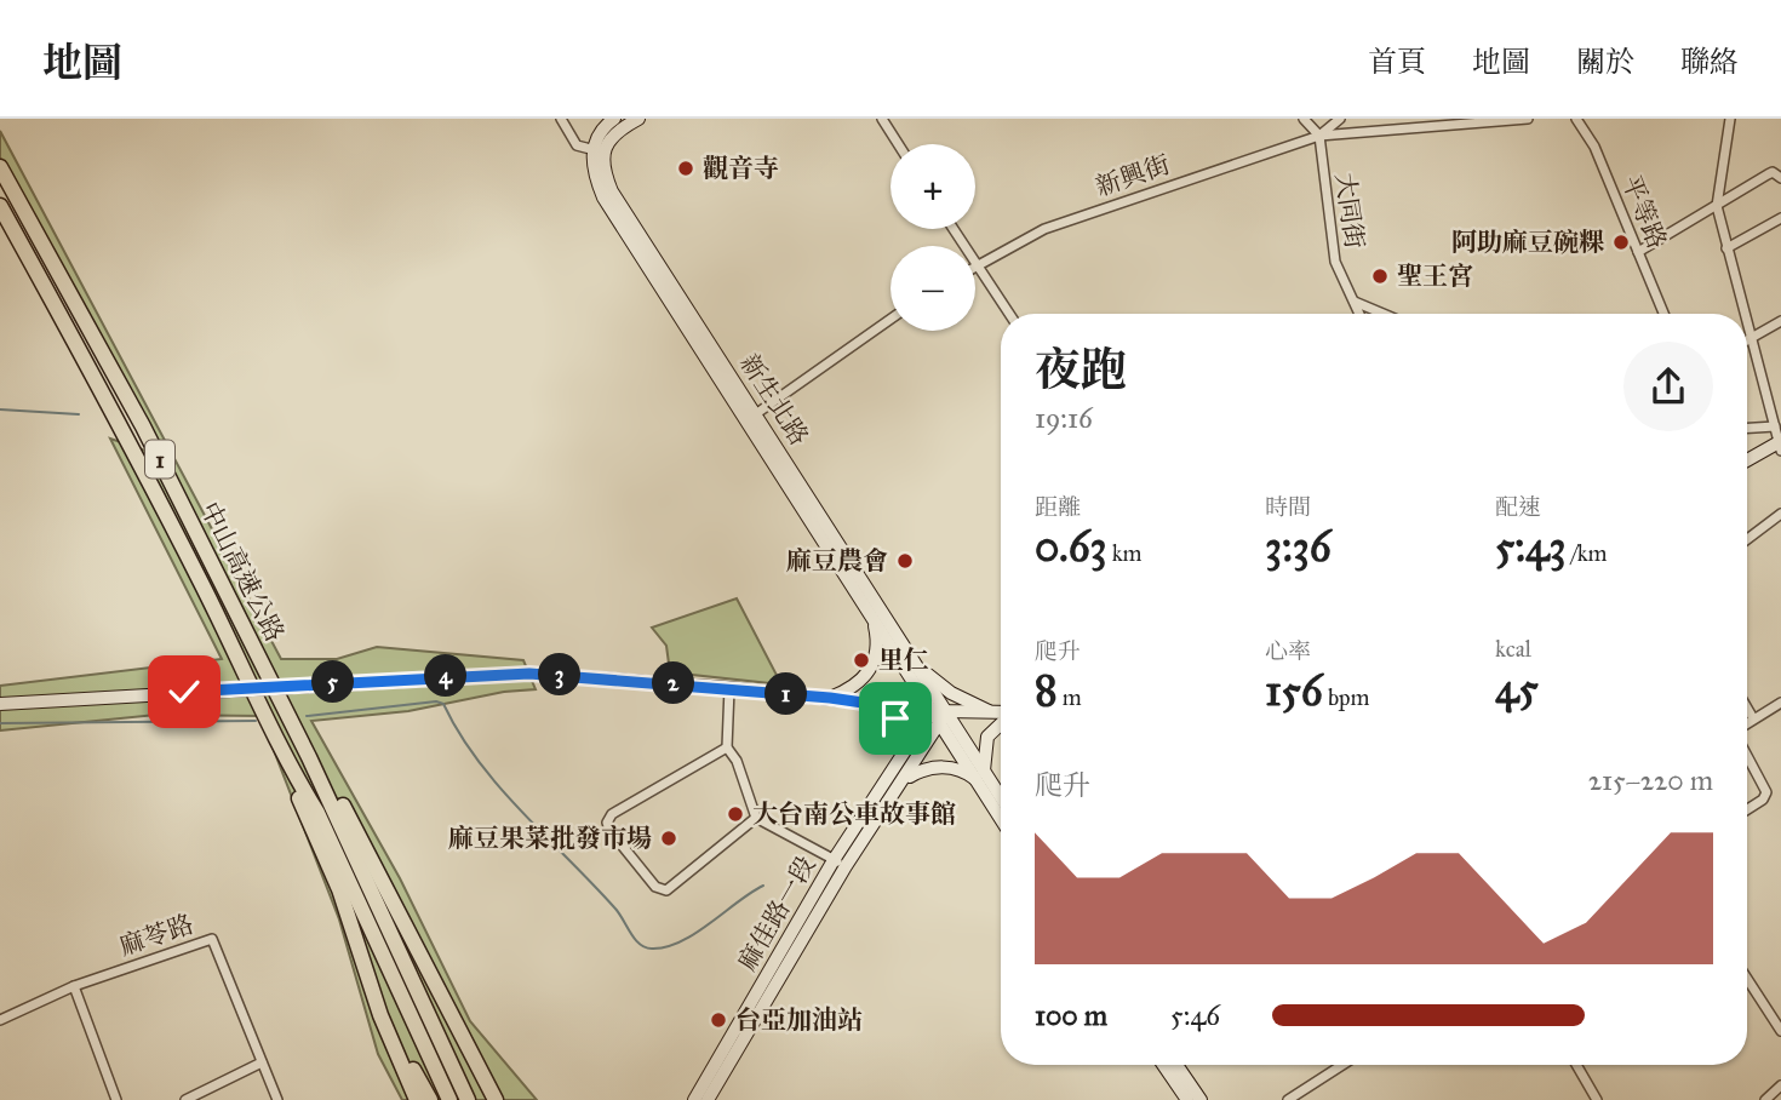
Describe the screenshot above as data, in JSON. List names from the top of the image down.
{
  "streets": {
    "highway": ["1", "中山高速公路"],
    "main road": ["新生北路", "麻佳路一段"],
    "street": [
      "新興街",
      "大同街",
      "平等路",
      "麻苓路"
    ]
  },
  "crossings": [
    ["新興街", "大同街"],
    ["新生北路", "麻佳路一段"]
  ],
  "places": [
    "觀音寺",
    "阿助麻豆碗粿",
    "聖王宮",
    "麻豆農會",
    "里仁",
    "大台南公車故事館",
    "麻豆果菜批發市場",
    "台亞加油站"
  ],
  "page": {
    "header": "地圖",
    "nav": [
      "首頁",
      "地圖",
      "關於",
      "聯絡"
    ],
    "map_buttons": ["+", "−"],
    "heading": ["夜跑", "19:16"],
    "stats": [
      ["距離", "0.63 km"],
      ["時間", "3:36"],
      ["配速", "5:43 /km"],
      ["爬升", "8 m"],
      ["心率", "156 bpm"],
      ["kcal", "45"]
    ],
    "pins": [
      "3",
      "4",
      "5",
      "2",
      "1"
    ],
    "chart": ["爬升", "215–220 m"],
    "list": [
      {
        "name": "100 m",
        "note": "5:46"
      }
    ]
  }
}
